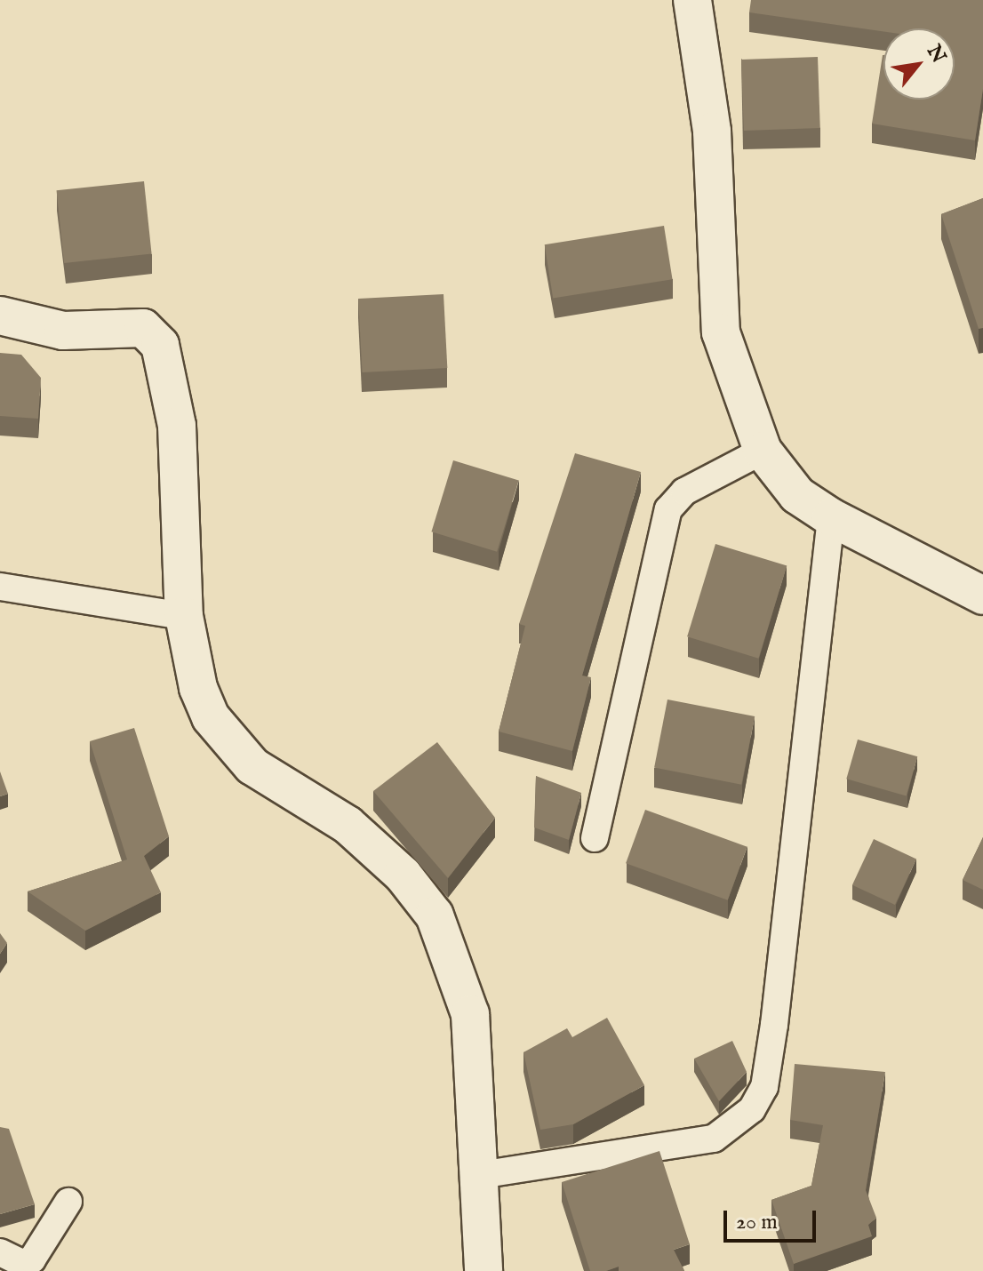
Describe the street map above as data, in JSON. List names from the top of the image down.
{
  "scale_bar": "20 m",
  "north": "top right"
}
